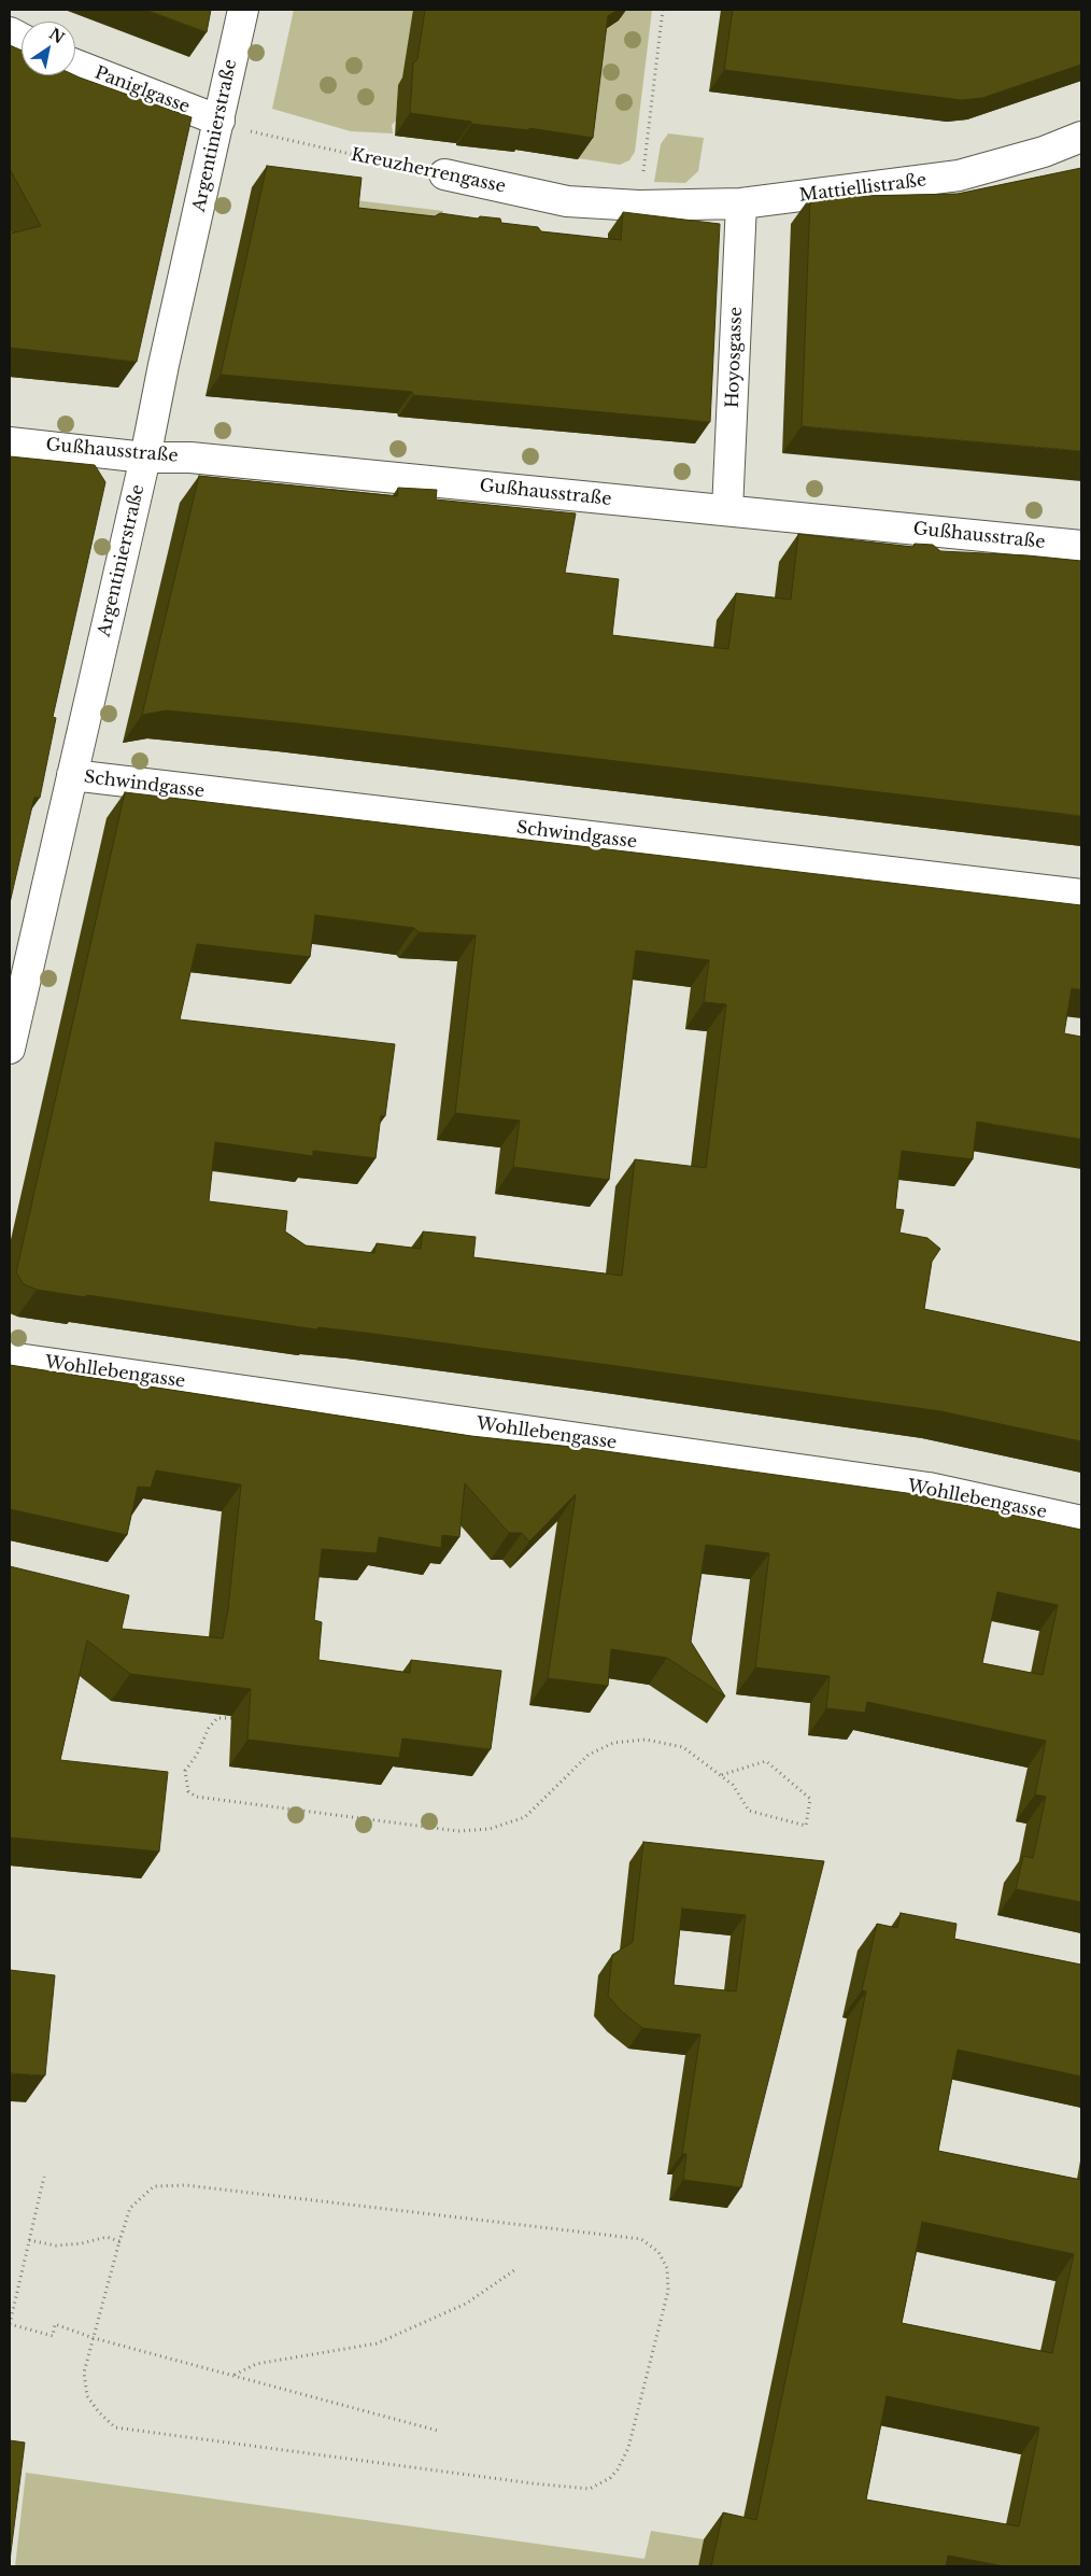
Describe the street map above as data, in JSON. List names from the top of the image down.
{
  "streets": {
    "street": [
      "Paniglgasse",
      "Argentinierstraße",
      "Kreuzherrengasse",
      "Mattiellistraße",
      "Hoyosgasse",
      "Gußhausstraße",
      "Schwindgasse",
      "Wohllebengasse"
    ]
  },
  "crossings": [
    ["Paniglgasse", "Argentinierstraße"],
    ["Paniglgasse", "Kreuzherrengasse"],
    ["Argentinierstraße", "Kreuzherrengasse"],
    ["Argentinierstraße", "Gußhausstraße"],
    ["Argentinierstraße", "Schwindgasse"],
    ["Kreuzherrengasse", "Mattiellistraße"],
    ["Mattiellistraße", "Hoyosgasse"],
    ["Hoyosgasse", "Gußhausstraße"]
  ],
  "north": "top right"
}
